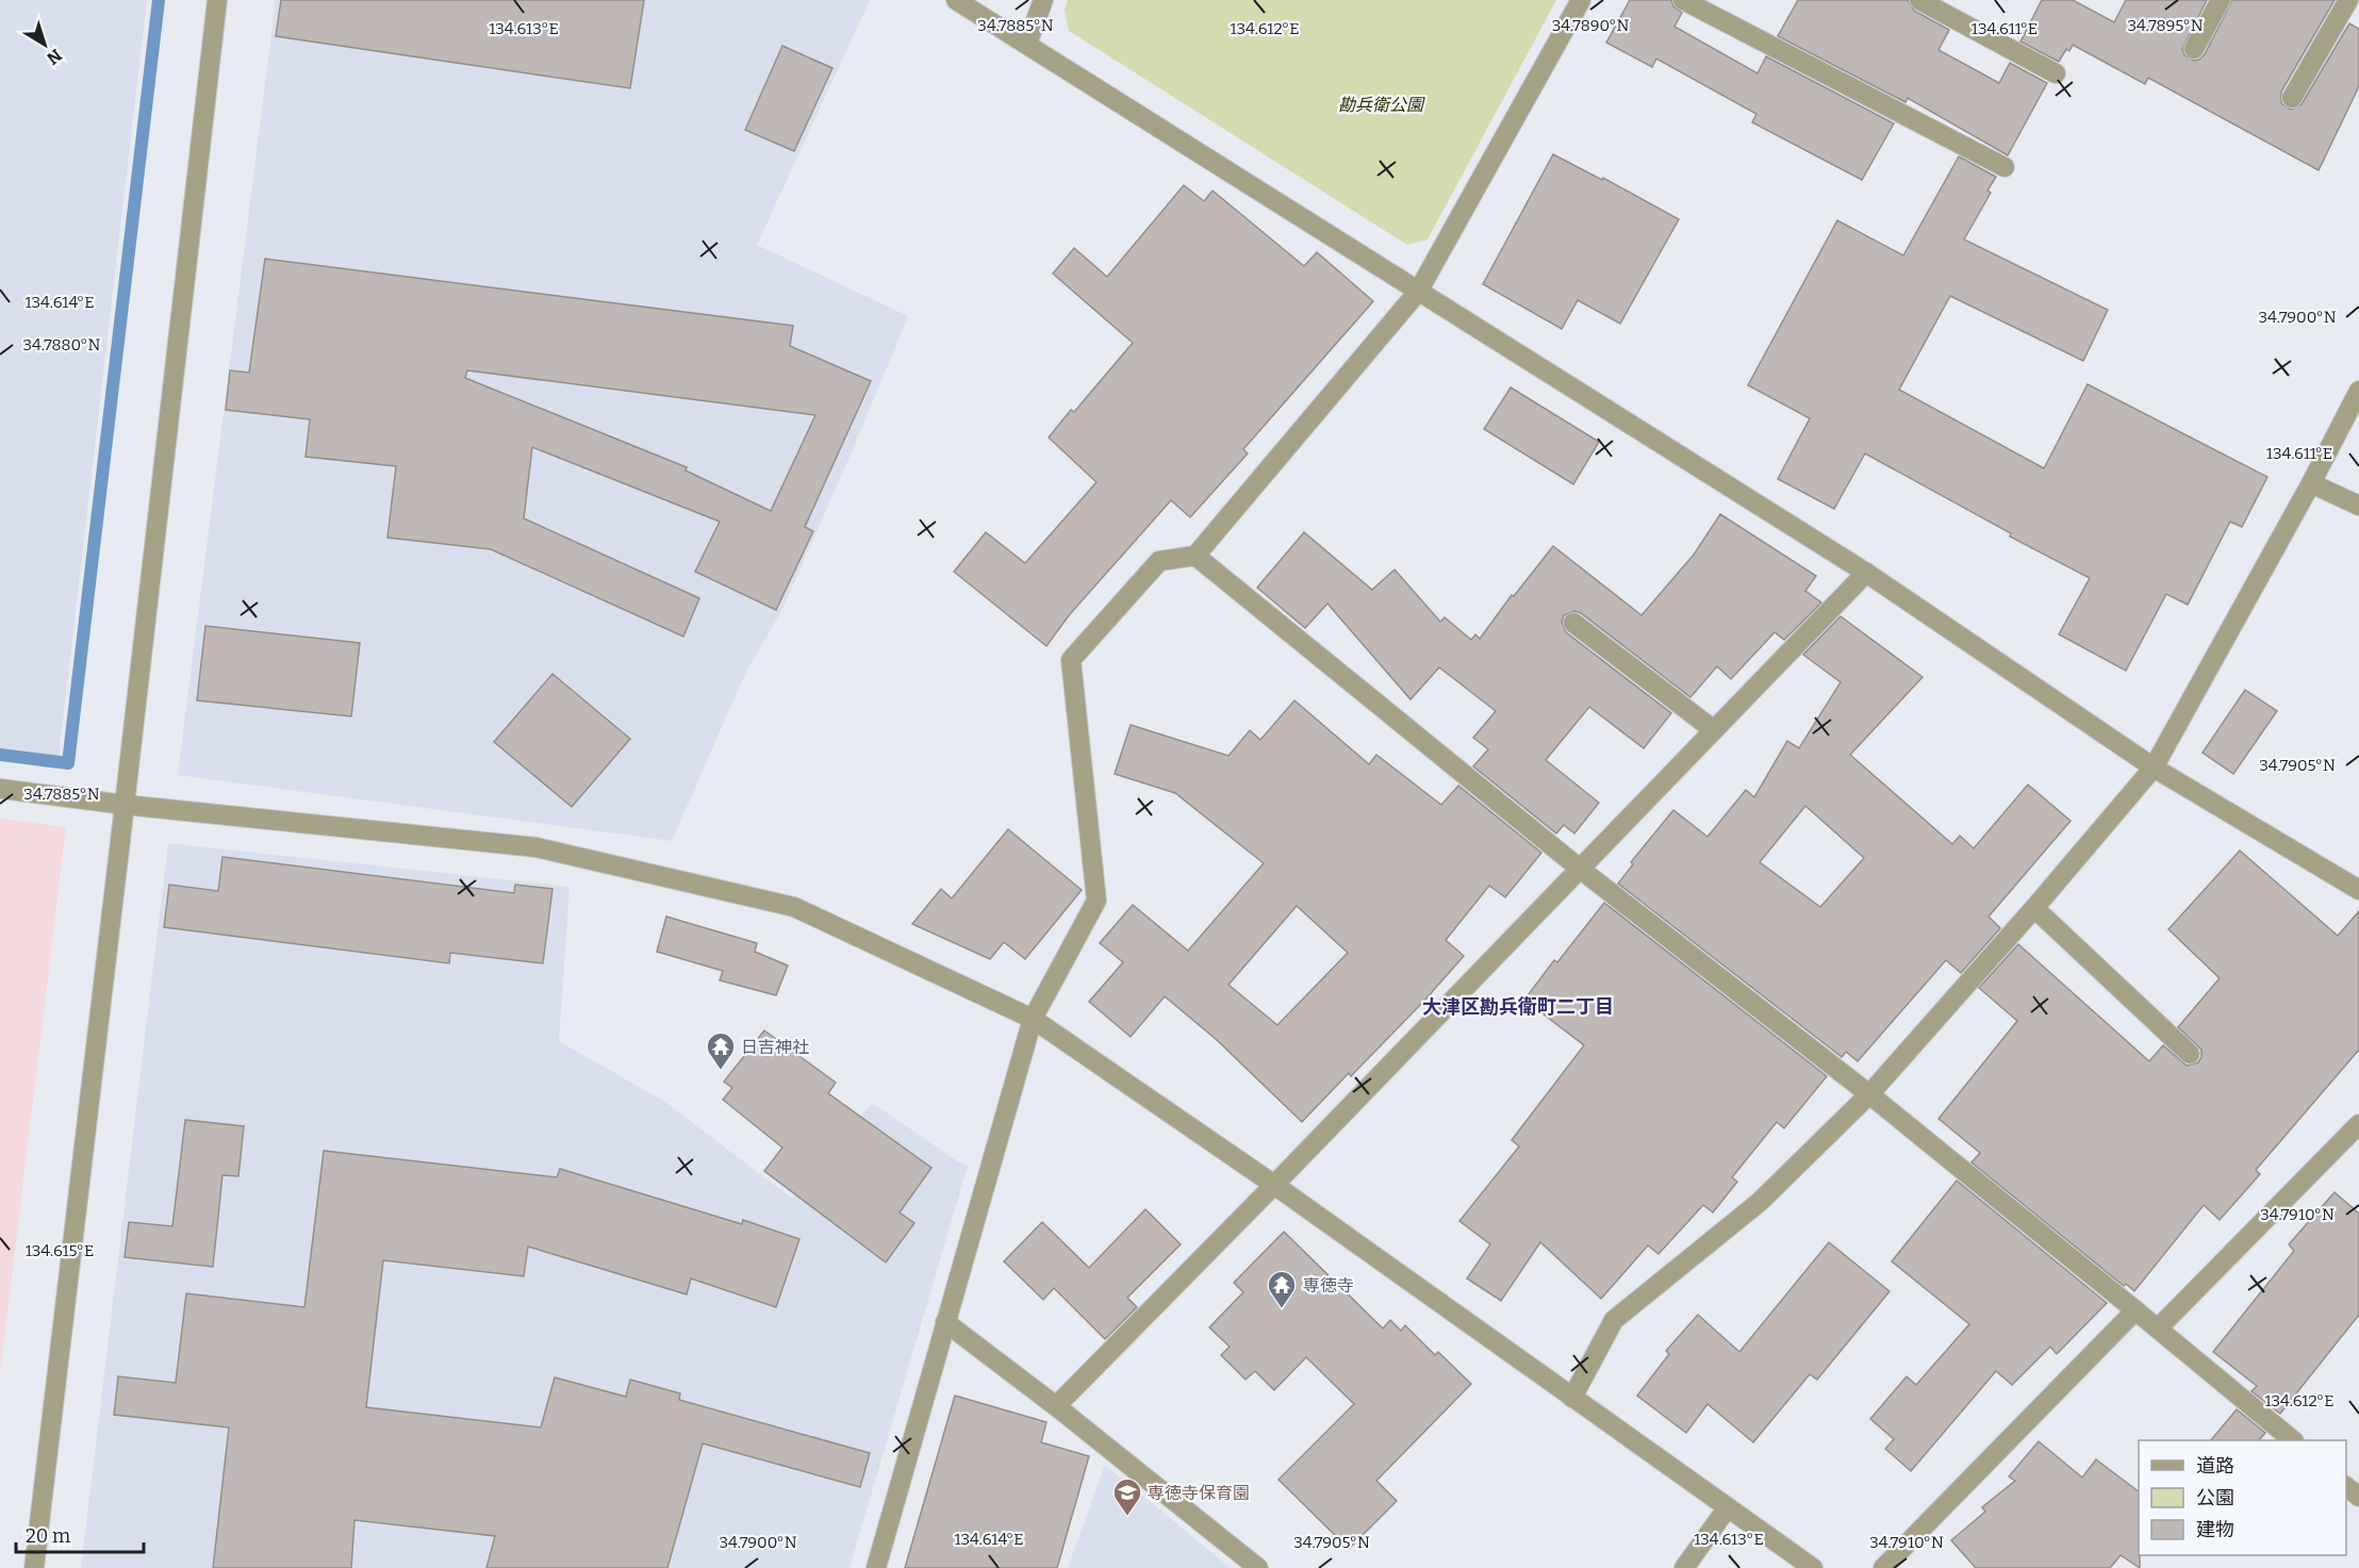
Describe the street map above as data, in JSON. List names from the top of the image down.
{
  "districts": ["大津区勘兵衛町二丁目"],
  "parks": ["勘兵衛公園"],
  "places": {
    "temple": ["日吉神社", "専徳寺"],
    "school or university": ["専徳寺保育園"]
  },
  "legend": ["道路", "公園", "建物"],
  "scale_bar": "20 m",
  "north": "bottom right",
  "coordinates": [
    "34.7885°N",
    "34.7890°N",
    "34.7895°N",
    "134.613°E",
    "134.612°E",
    "134.611°E",
    "134.614°E",
    "34.7900°N",
    "34.7880°N",
    "34.7905°N",
    "34.7910°N",
    "134.615°E"
  ]
}
